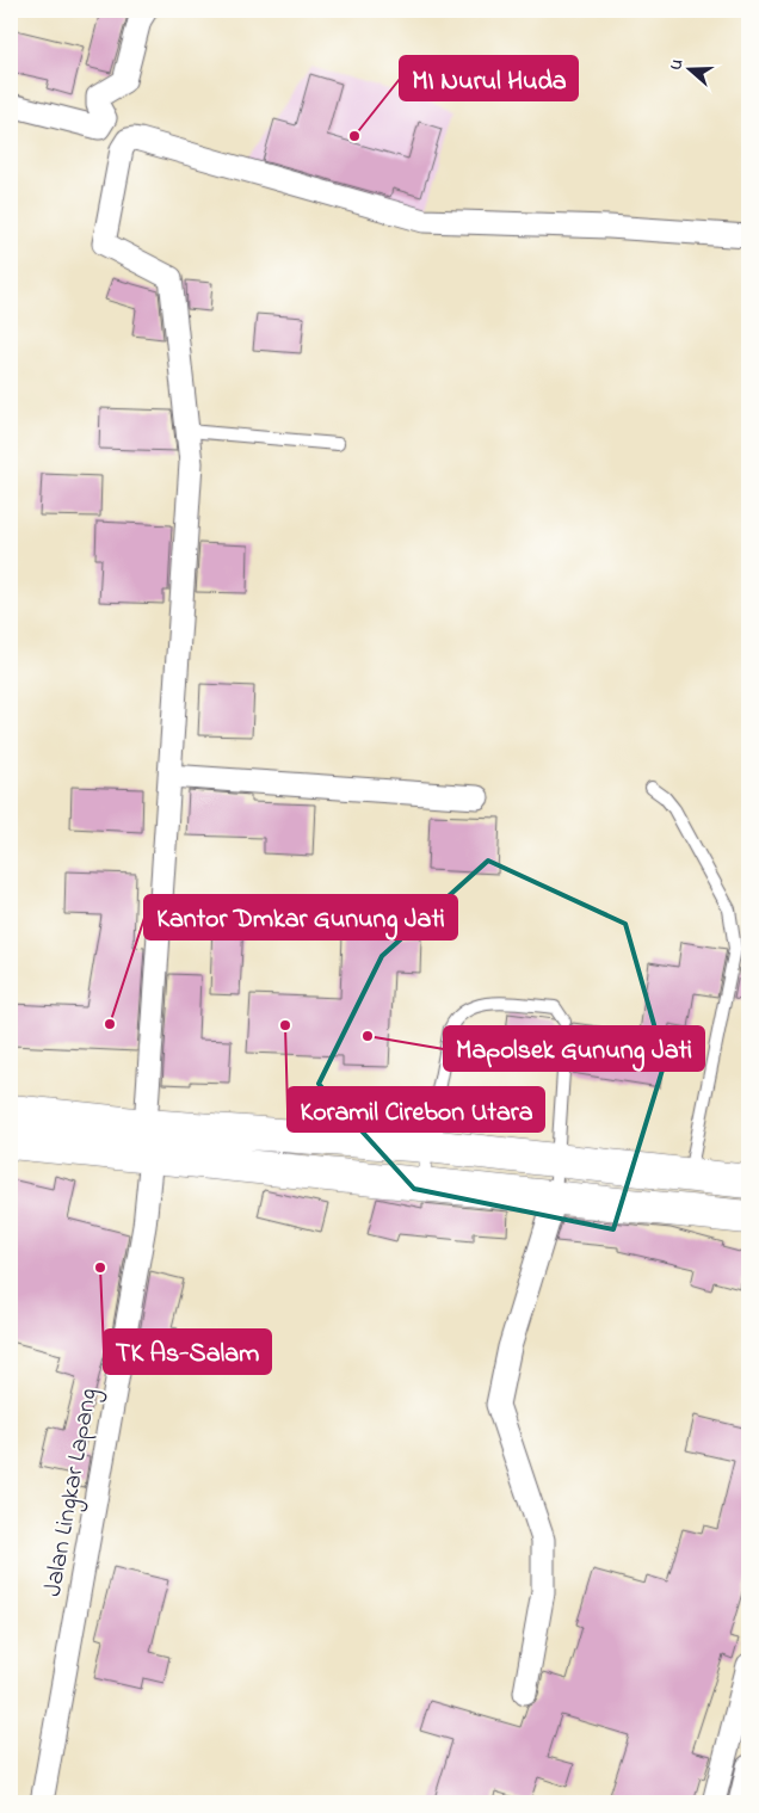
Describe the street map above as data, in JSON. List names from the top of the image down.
{
  "streets": {
    "street": ["Jalan Lingkar Lapang"]
  },
  "places": [
    "MI Nurul Huda",
    "Kantor Dmkar Gunung Jati",
    "Koramil Cirebon Utara",
    "Mapolsek Gunung Jati",
    "TK As-Salam"
  ],
  "north": "left"
}
